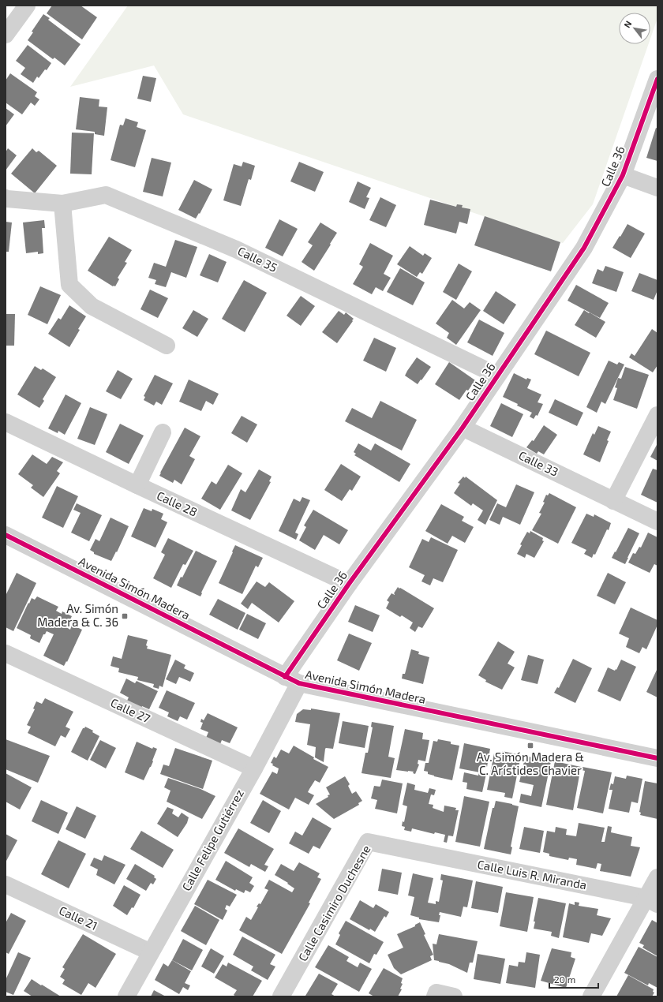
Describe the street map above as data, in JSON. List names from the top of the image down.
{
  "streets": {
    "street": [
      "Calle 36",
      "Calle 35",
      "Calle 33",
      "Calle 28",
      "Avenida Simón Madera",
      "Calle 27",
      "Calle Felipe Gutiérrez",
      "Calle Luis R. Miranda",
      "Calle Casimiro Duchesne",
      "Calle 21"
    ]
  },
  "crossings": [
    ["Calle 36", "Calle 35"],
    ["Calle 36", "Calle 33"],
    ["Calle 36", "Calle 28"],
    ["Calle 36", "Avenida Simón Madera"],
    ["Calle 36", "Calle Felipe Gutiérrez"],
    ["Avenida Simón Madera", "Calle Felipe Gutiérrez"],
    ["Calle 27", "Calle Felipe Gutiérrez"],
    ["Calle Felipe Gutiérrez", "Calle 21"],
    ["Calle Luis R. Miranda", "Calle Casimiro Duchesne"]
  ],
  "places": {
    "transit": ["Av. Simón Madera & C. 36", "Av. Simón Madera & C. Arístides Chavier"]
  },
  "scale_bar": "20 m",
  "north": "top left"
}
